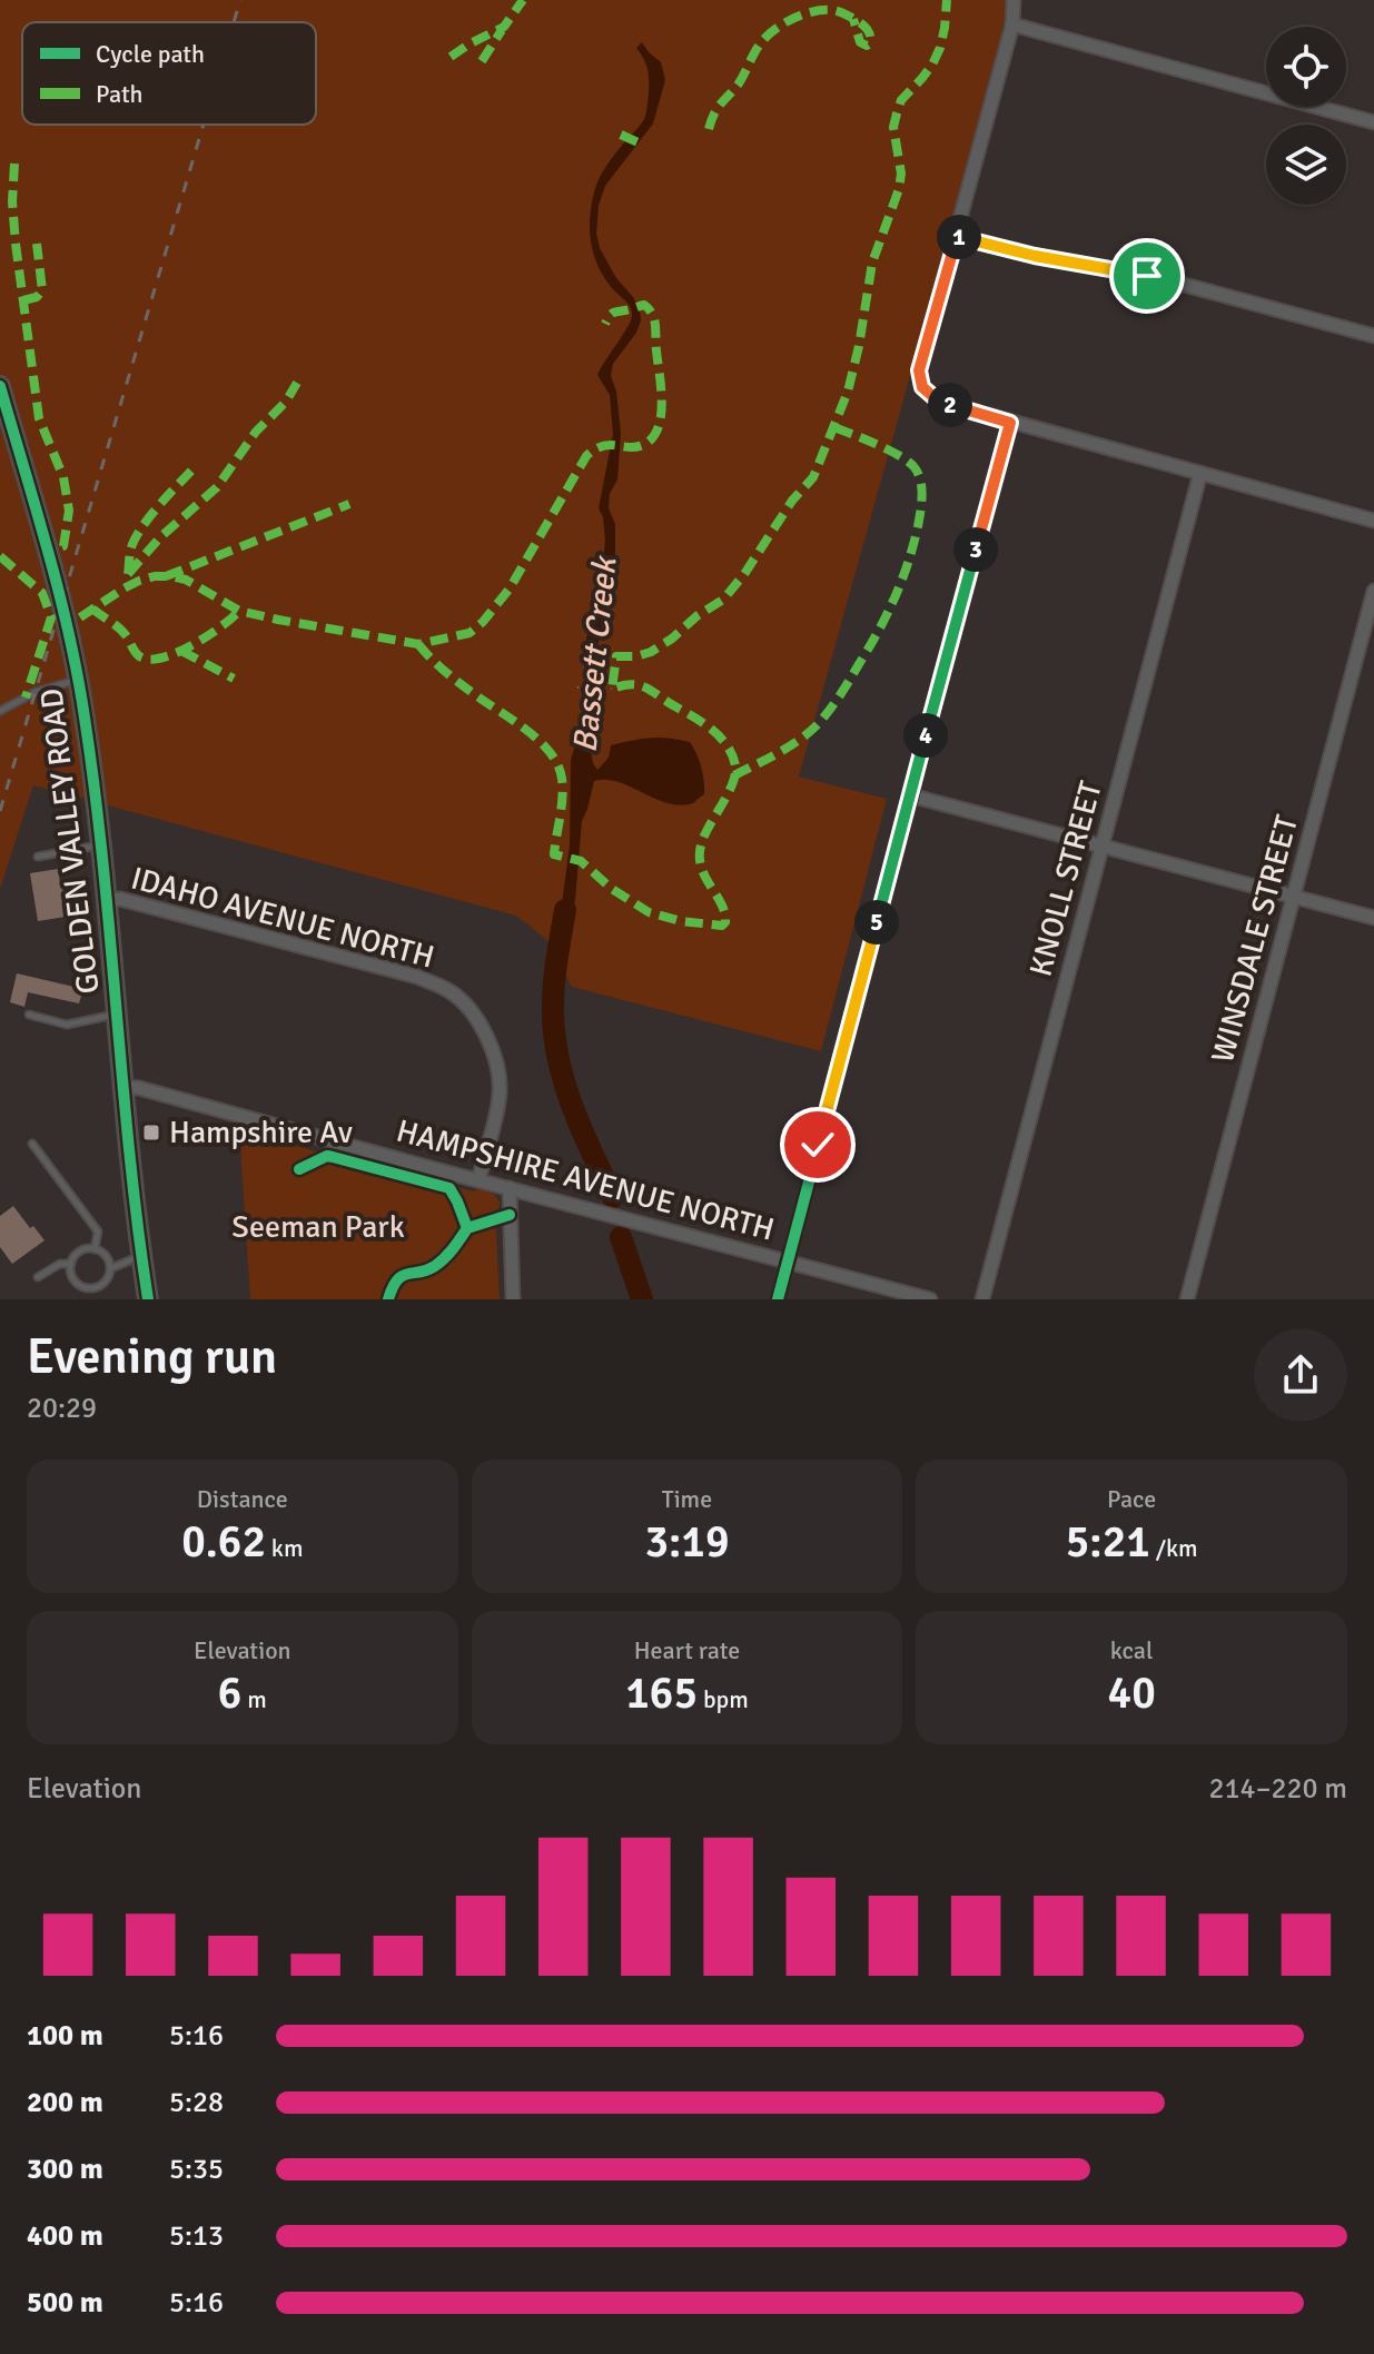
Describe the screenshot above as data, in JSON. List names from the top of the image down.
{
  "streets": {
    "street": [
      "GOLDEN VALLEY ROAD",
      "KNOLL STREET",
      "IDAHO AVENUE NORTH",
      "WINSDALE STREET",
      "HAMPSHIRE AVENUE NORTH"
    ]
  },
  "crossings": [
    ["GOLDEN VALLEY ROAD", "IDAHO AVENUE NORTH"],
    ["GOLDEN VALLEY ROAD", "HAMPSHIRE AVENUE NORTH"],
    ["IDAHO AVENUE NORTH", "HAMPSHIRE AVENUE NORTH"]
  ],
  "water": ["Bassett Creek"],
  "parks": ["Seeman Park"],
  "places": {
    "transit": ["Hampshire Av"]
  },
  "legend": ["Cycle path", "Path"],
  "page": {
    "pins": [
      "1",
      "2",
      "3",
      "4",
      "5"
    ],
    "heading": ["Evening run", "20:29"],
    "stats": [
      ["Distance", "0.62 km"],
      ["Time", "3:19"],
      ["Pace", "5:21 /km"],
      ["Elevation", "6 m"],
      ["Heart rate", "165 bpm"],
      ["kcal", "40"]
    ],
    "chart": ["Elevation", "214–220 m"],
    "list": [
      {
        "name": "100 m",
        "note": "5:16"
      },
      {
        "name": "200 m",
        "note": "5:28"
      },
      {
        "name": "300 m",
        "note": "5:35"
      },
      {
        "name": "400 m",
        "note": "5:13"
      },
      {
        "name": "500 m",
        "note": "5:16"
      }
    ]
  }
}
